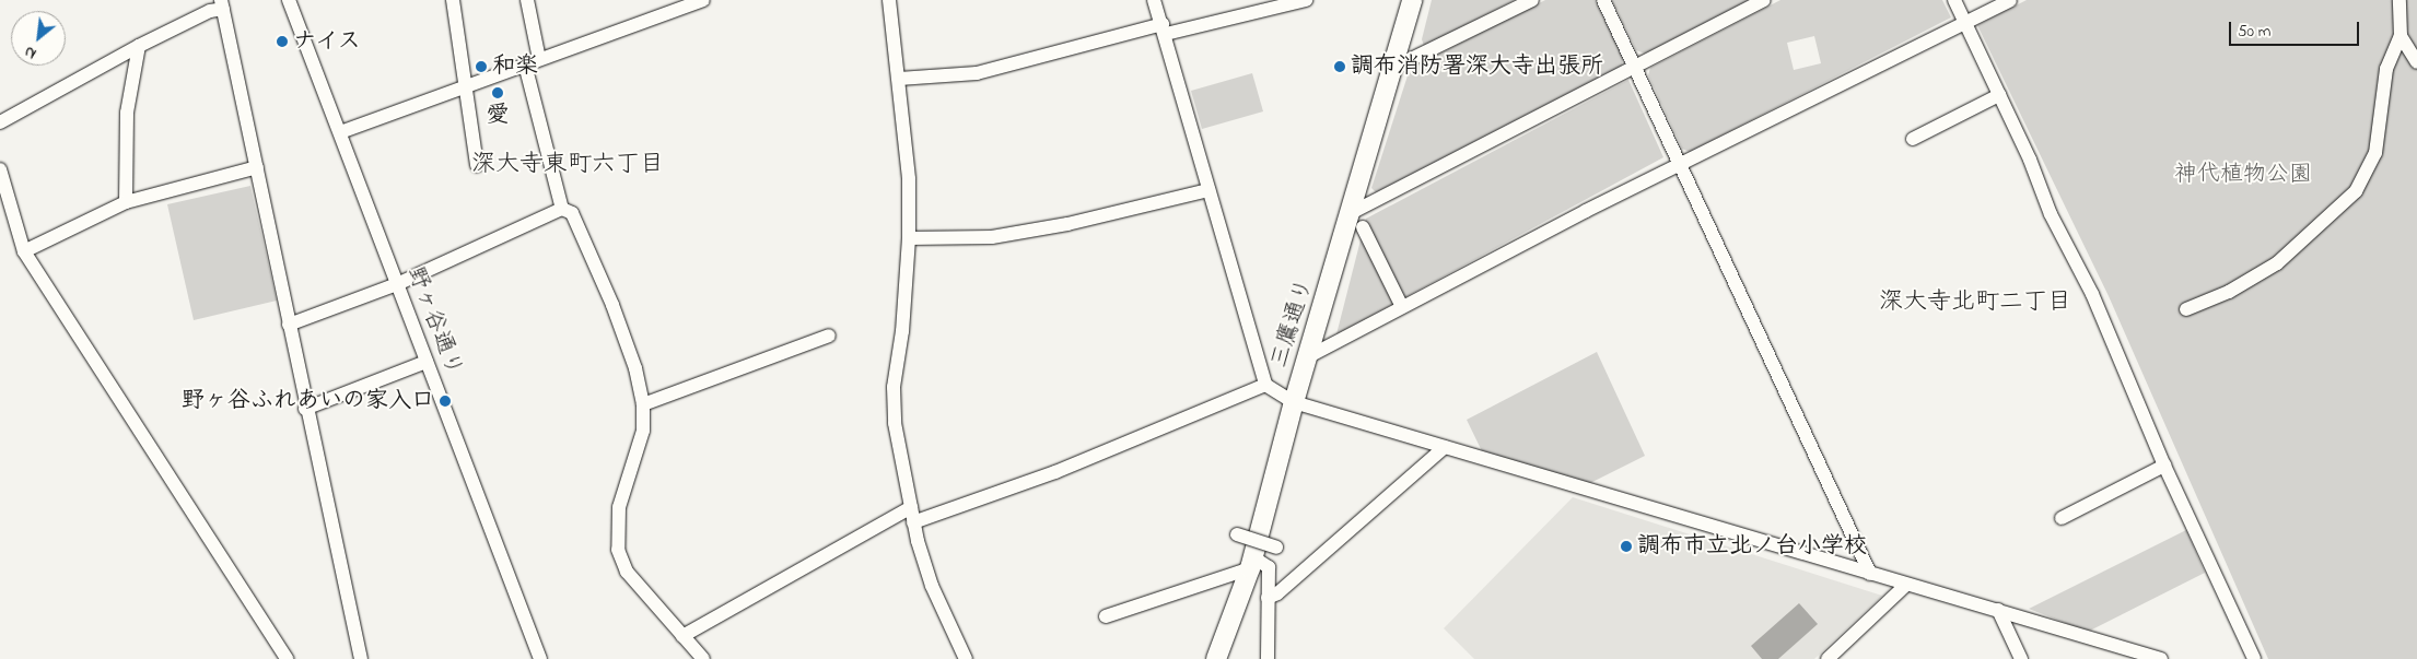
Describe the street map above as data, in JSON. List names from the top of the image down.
{
  "streets": {
    "main road": ["三鷹通り"],
    "street": ["野ヶ谷通り"]
  },
  "districts": ["深大寺東町六丁目", "深大寺北町二丁目"],
  "parks": ["神代植物公園"],
  "places": [
    "ナイス",
    "和楽",
    "調布消防署深大寺出張所",
    "愛",
    "野ヶ谷ふれあいの家入口",
    "調布市立北ノ台小学校"
  ],
  "scale_bar": "50 m",
  "north": "bottom left"
}
